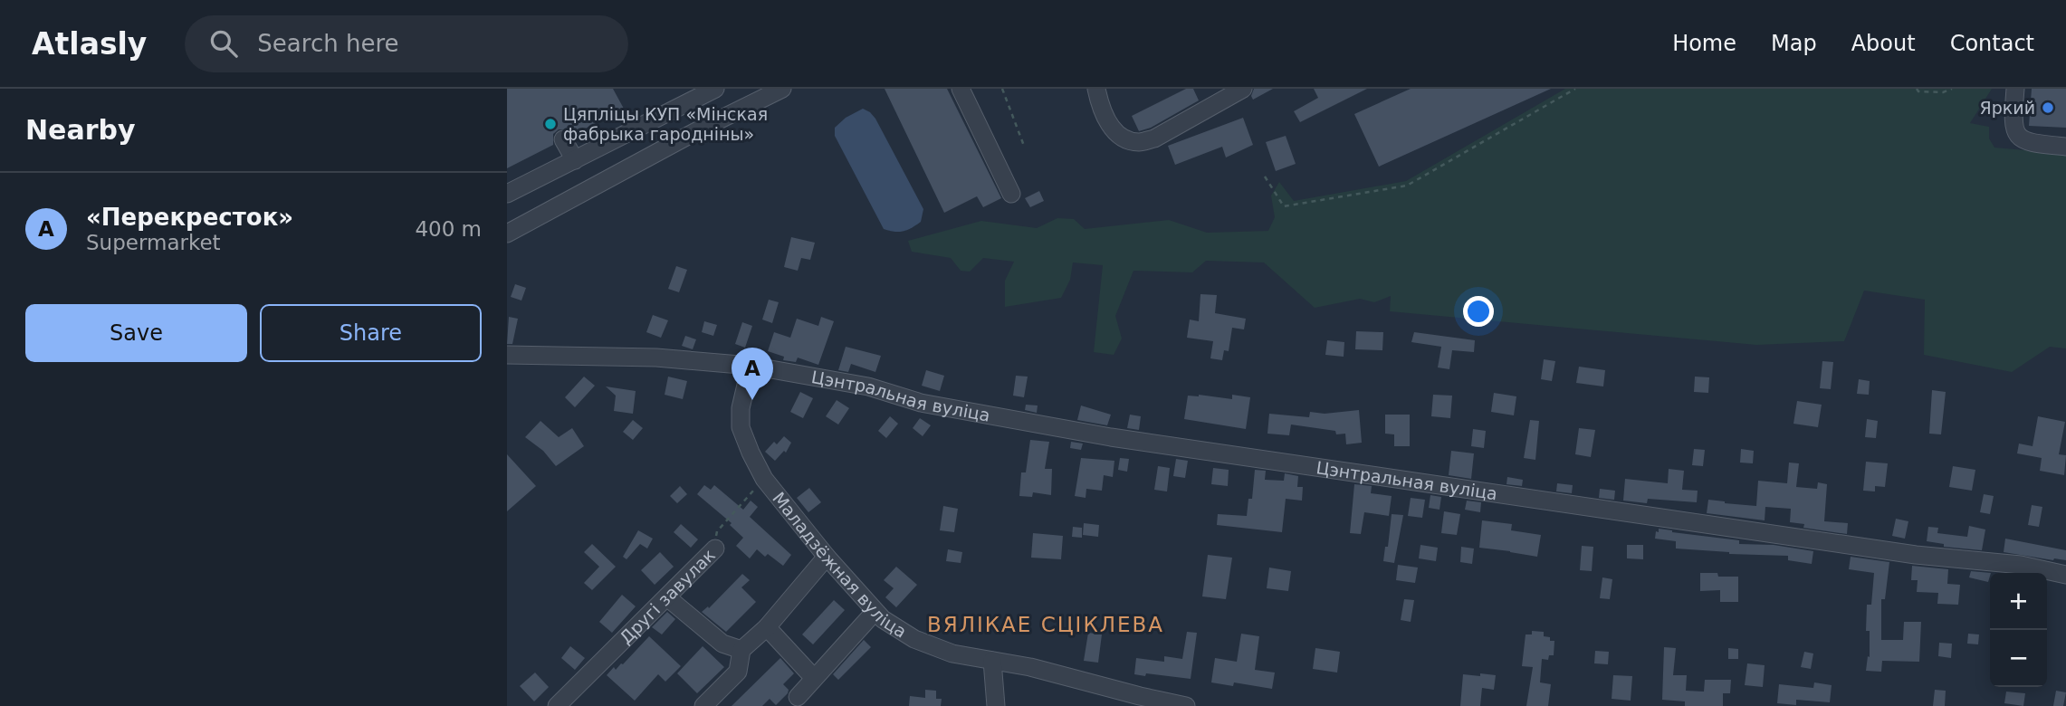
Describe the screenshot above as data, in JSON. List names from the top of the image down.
{
  "streets": {
    "street": ["Цэнтральная вуліца", "Маладзёжная вуліца", "Другі завулак"]
  },
  "crossings": [
    ["Цэнтральная вуліца", "Маладзёжная вуліца"],
    ["Маладзёжная вуліца", "Другі завулак"]
  ],
  "districts": ["ВЯЛІКАЕ СЦІКЛЕВА"],
  "places": ["Яркий", "Цяпліцы КУП «Мінская фабрыка гародніны»"],
  "page": {
    "header": "Atlasly",
    "search": "Search here",
    "nav": [
      "Home",
      "Map",
      "About",
      "Contact"
    ],
    "heading": "Nearby",
    "list": [
      {
        "mark": "A",
        "name": "«Перекресток»",
        "note": "Supermarket",
        "value": "400 m"
      }
    ],
    "buttons": ["Save", "Share"],
    "pins": "A",
    "map_buttons": ["+", "−"]
  }
}
